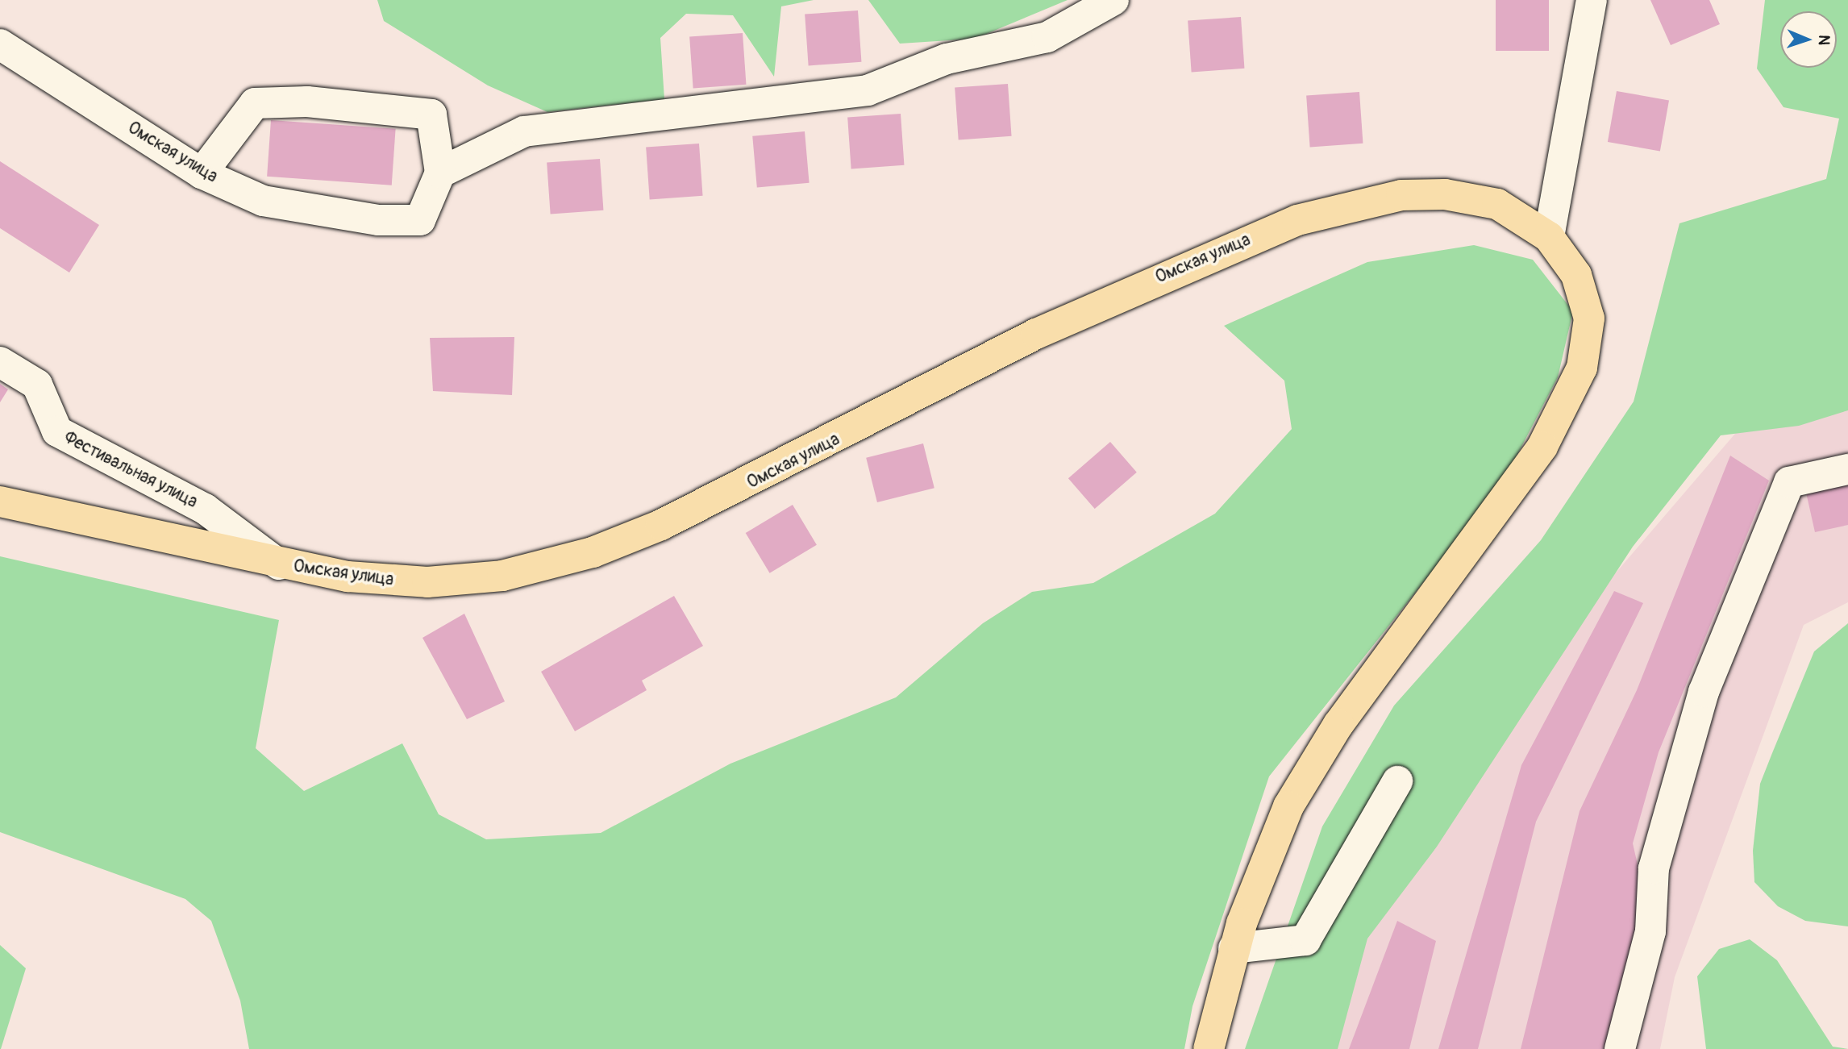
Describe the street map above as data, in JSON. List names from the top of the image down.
{
  "streets": {
    "main road": ["Омская улица"],
    "street": ["Фестивальная улица"]
  },
  "crossings": [
    ["Омская улица", "Фестивальная улица"]
  ],
  "north": "right"
}
